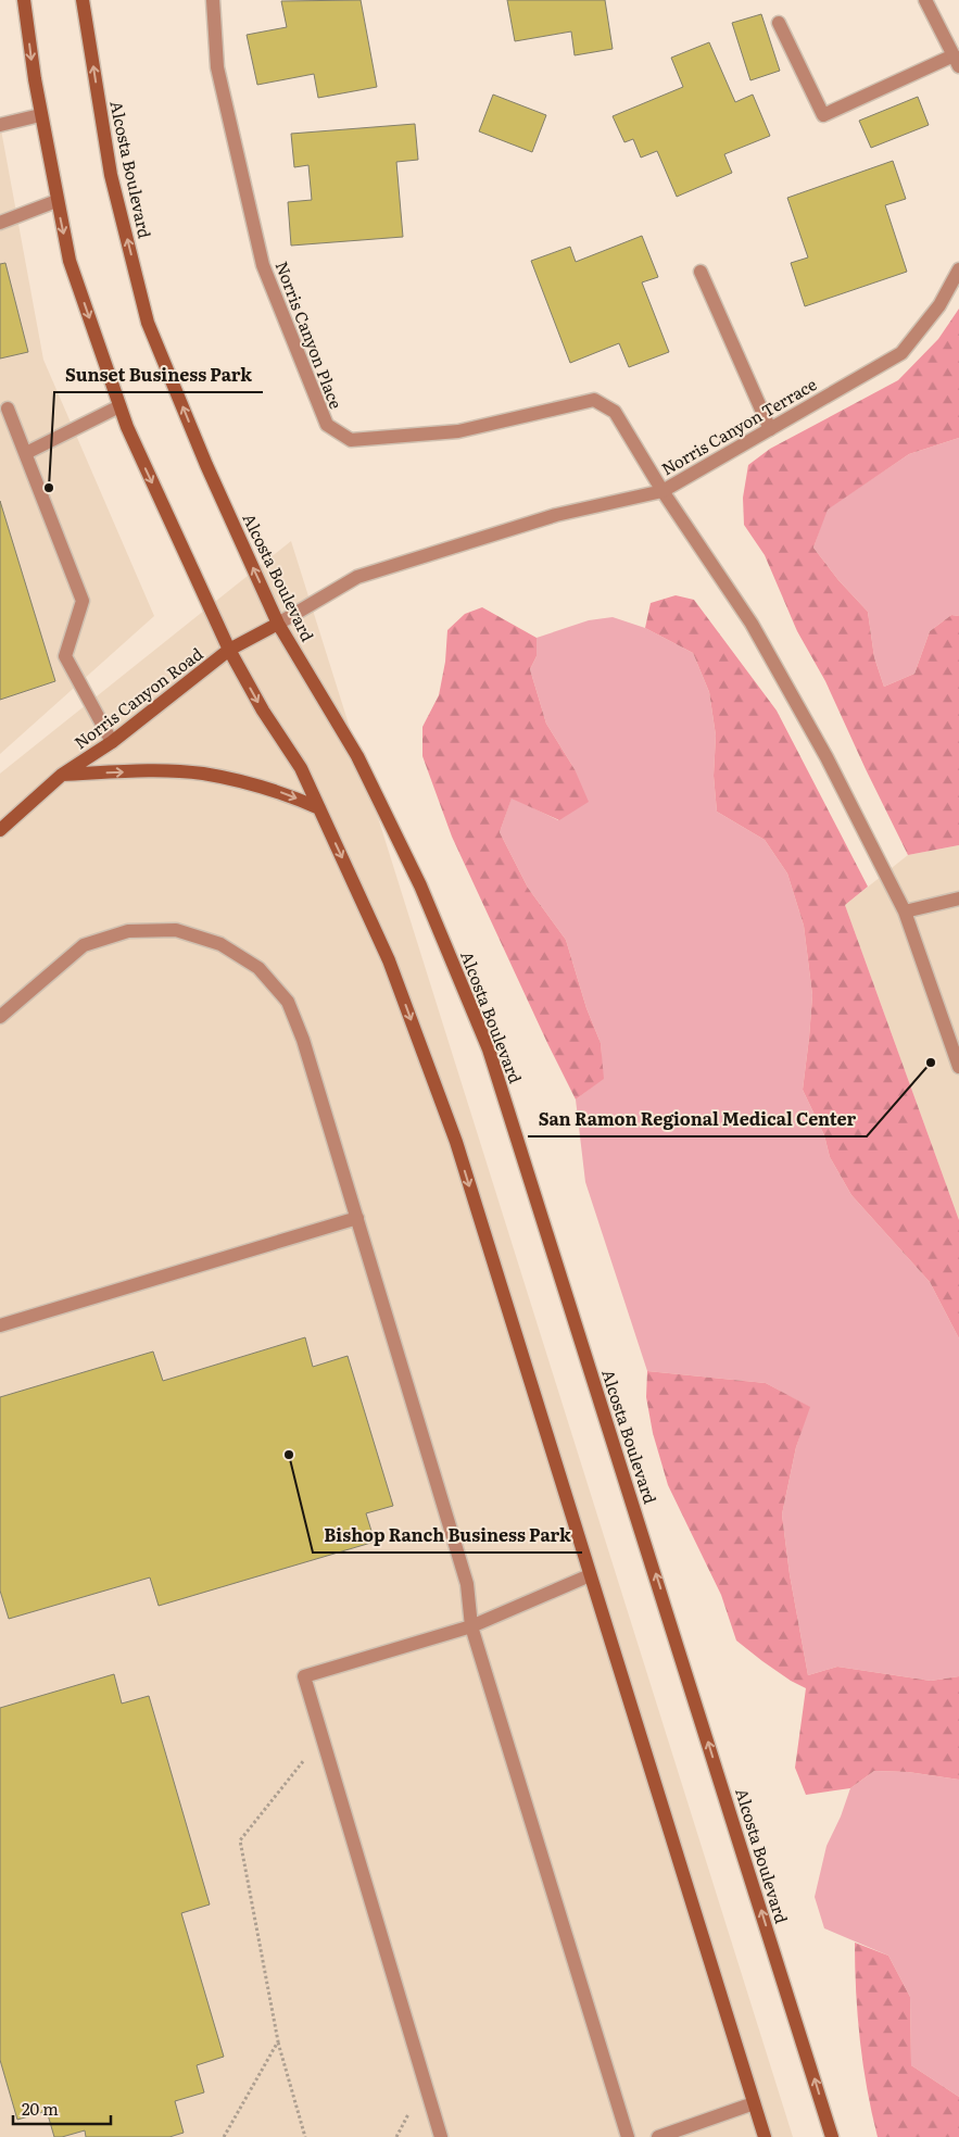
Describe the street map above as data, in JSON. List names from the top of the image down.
{
  "streets": {
    "main road": ["Alcosta Boulevard", "Norris Canyon Road"],
    "street": ["Norris Canyon Place", "Norris Canyon Terrace"]
  },
  "crossings": [
    ["Alcosta Boulevard", "Norris Canyon Terrace"],
    ["Alcosta Boulevard", "Norris Canyon Road"],
    ["Norris Canyon Place", "Norris Canyon Terrace"],
    ["Norris Canyon Terrace", "Norris Canyon Road"]
  ],
  "places": ["Sunset Business Park", "San Ramon Regional Medical Center", "Bishop Ranch Business Park"],
  "scale_bar": "20 m"
}
